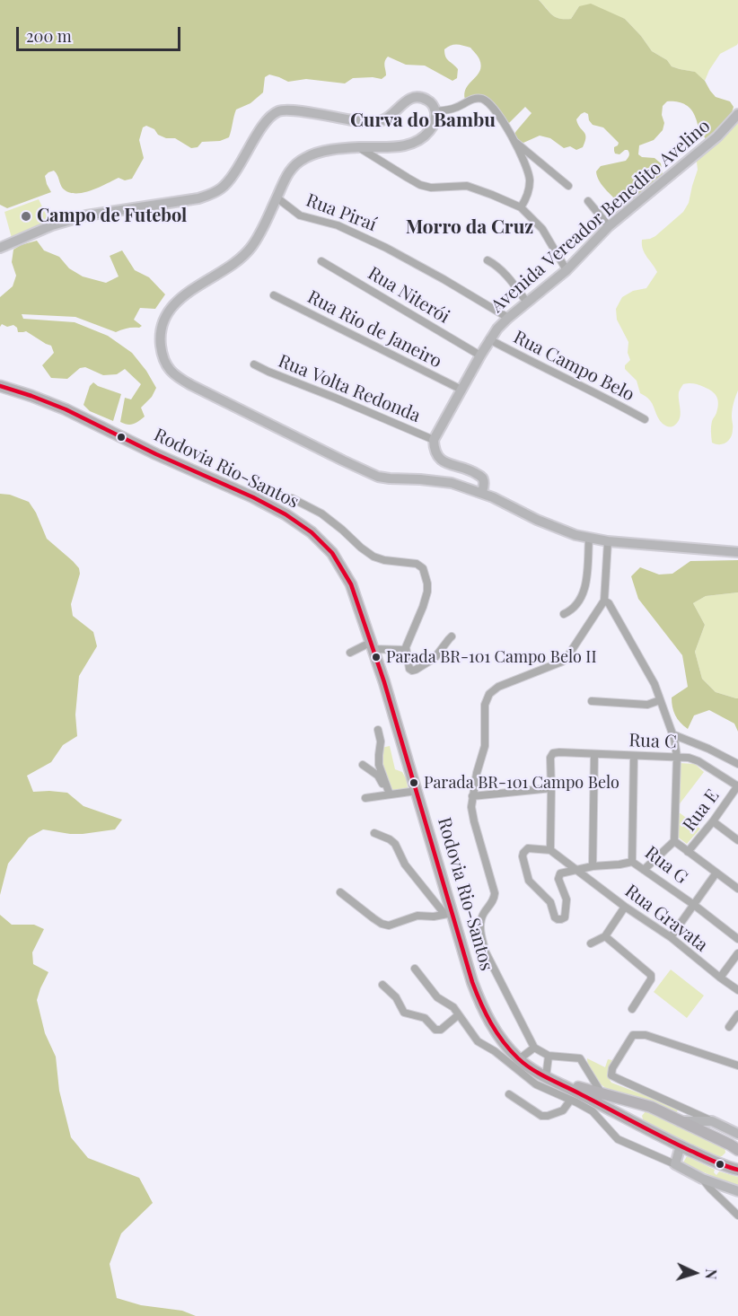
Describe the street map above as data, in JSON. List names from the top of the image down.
{
  "streets": {
    "highway": ["Rodovia Rio-Santos"],
    "main road": ["Avenida Vereador Benedito Avelino"],
    "street": [
      "Rua Piraí",
      "Rua Niterói",
      "Rua Rio de Janeiro",
      "Rua Campo Belo",
      "Rua Volta Redonda",
      "Rua C",
      "Rua E",
      "Rua G",
      "Rua Gravata"
    ]
  },
  "crossings": [
    ["Rua Piraí", "Avenida Vereador Benedito Avelino"],
    ["Avenida Vereador Benedito Avelino", "Rua Niterói"],
    ["Avenida Vereador Benedito Avelino", "Rua Rio de Janeiro"],
    ["Avenida Vereador Benedito Avelino", "Rua Campo Belo"],
    ["Avenida Vereador Benedito Avelino", "Rua Volta Redonda"],
    ["Rua C", "Rua E"],
    ["Rua C", "Rua G"]
  ],
  "districts": ["Curva do Bambu", "Morro da Cruz"],
  "places": ["Campo de Futebol", "Parada BR-101 Campo Belo II", "Parada BR-101 Campo Belo"],
  "scale_bar": "200 m",
  "north": "right"
}
